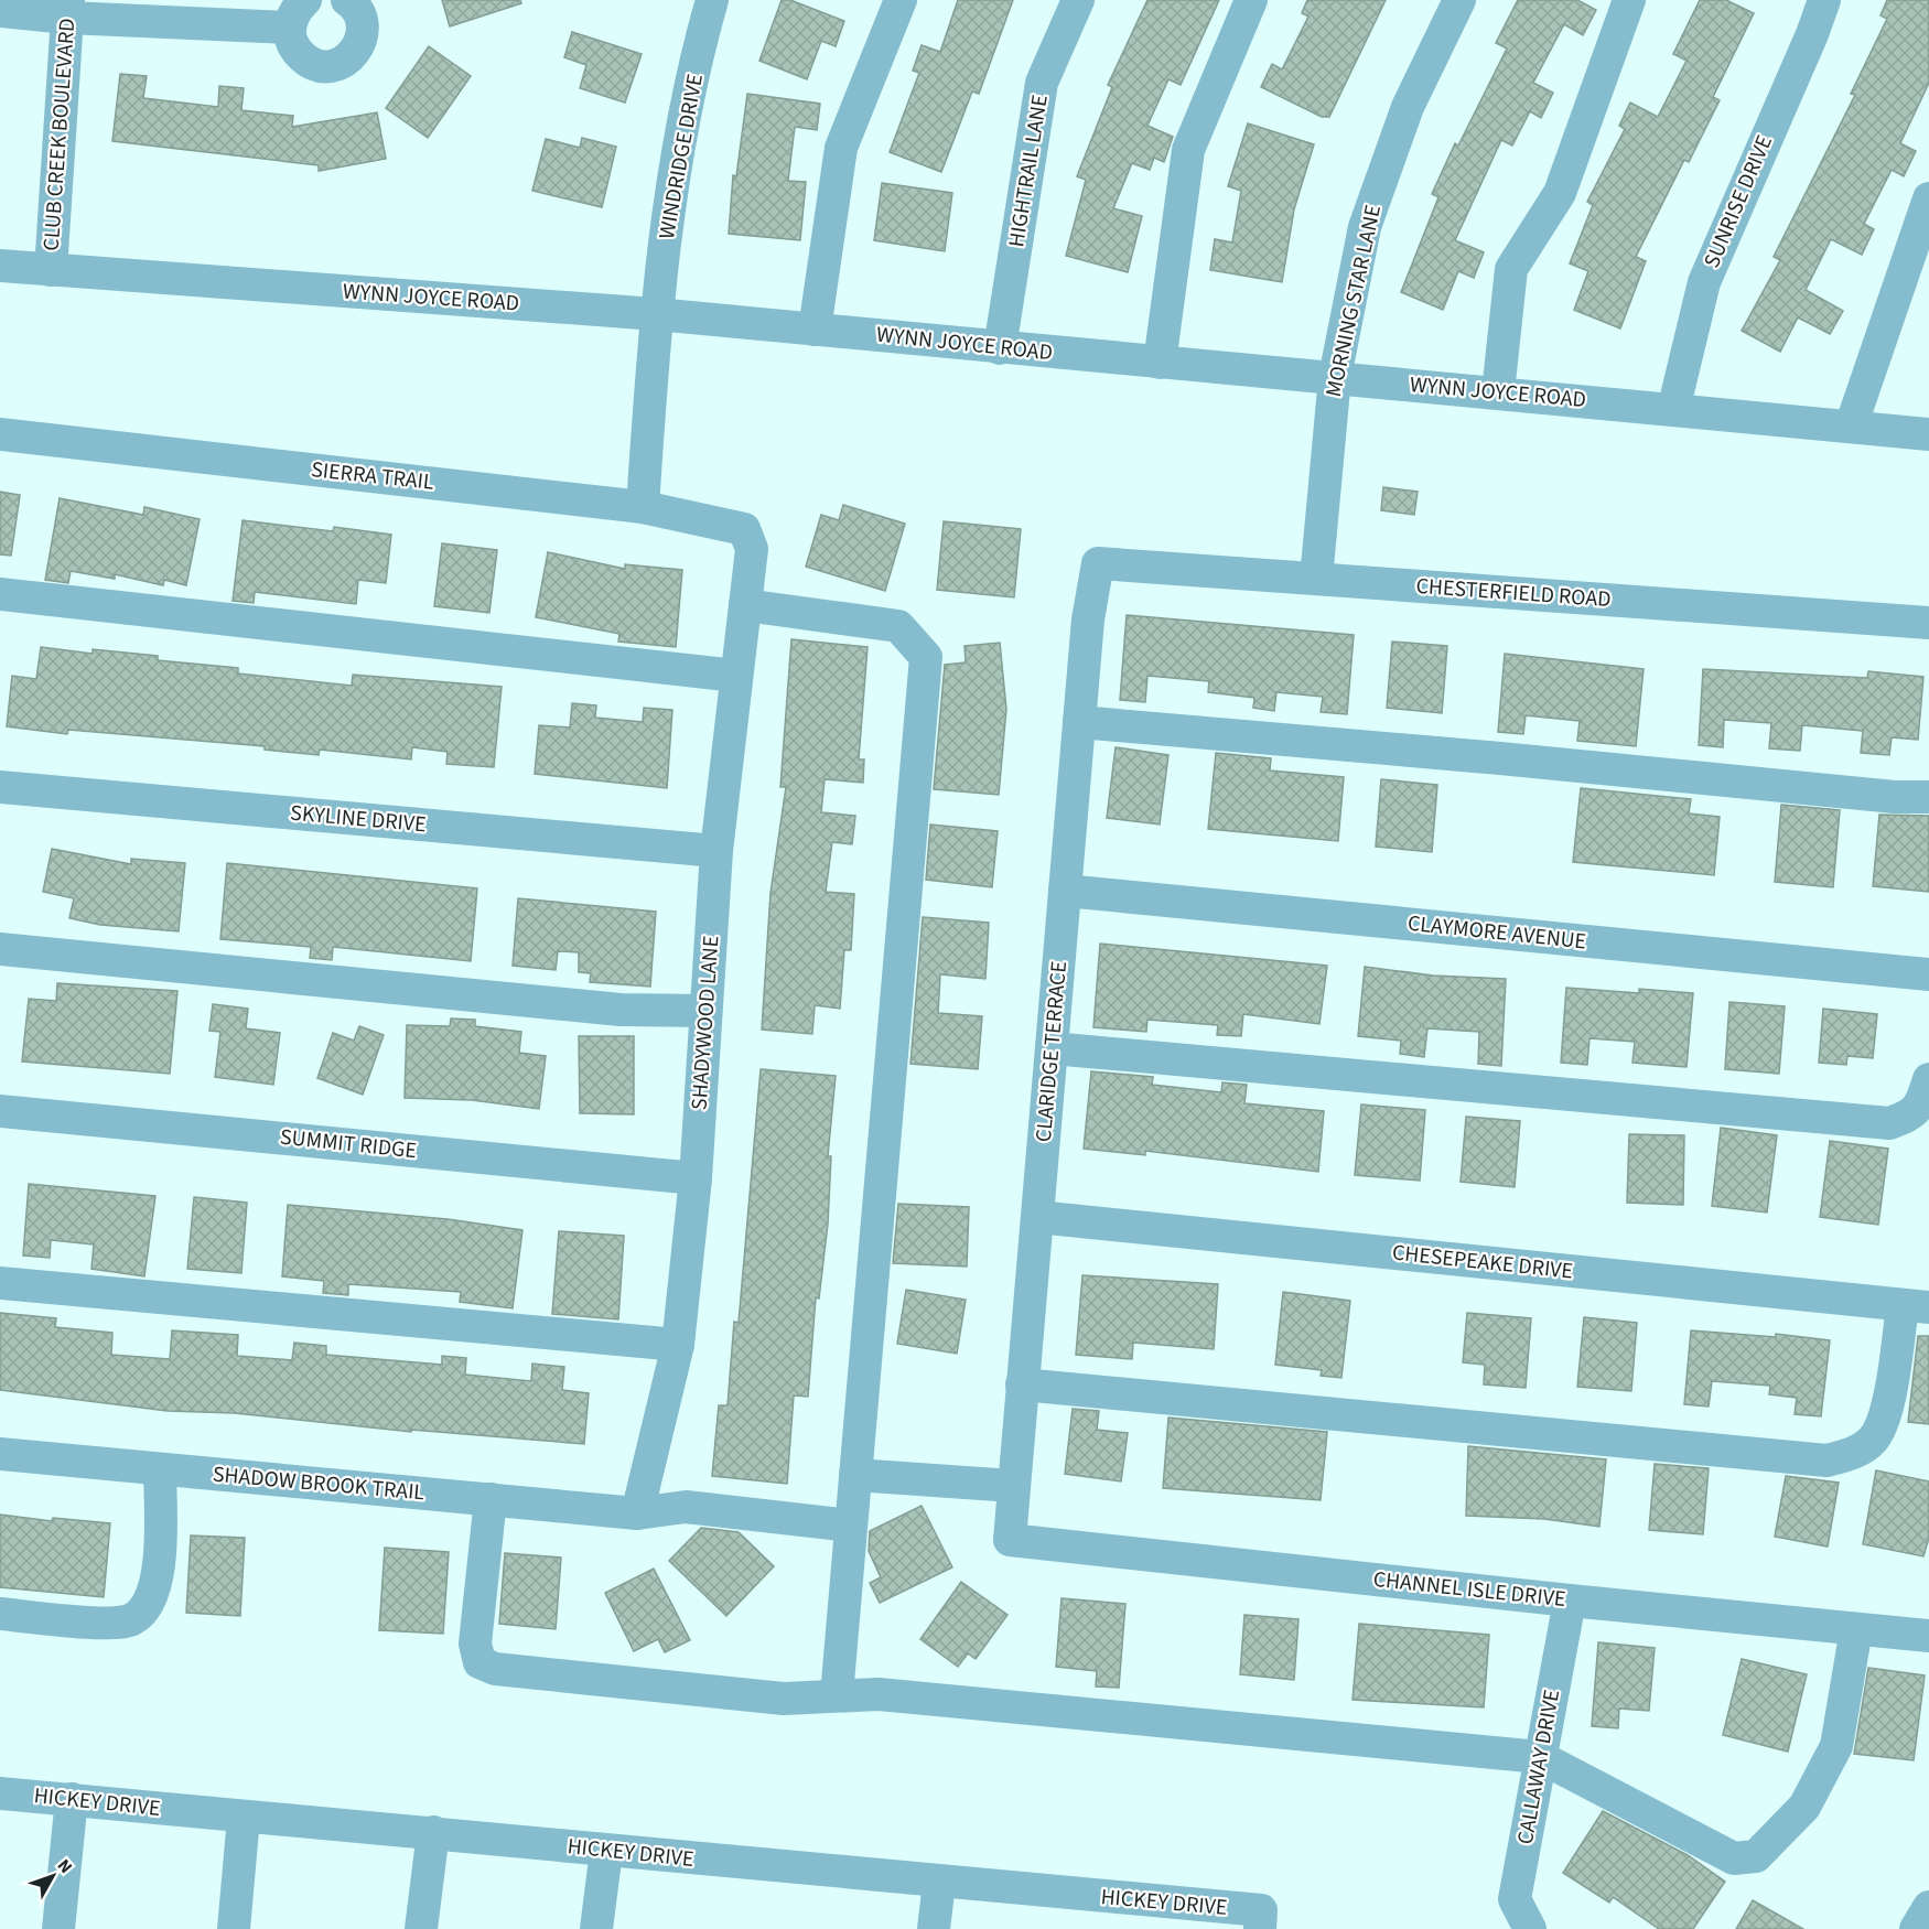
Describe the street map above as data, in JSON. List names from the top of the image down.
{
  "streets": {
    "street": [
      "CLUB CREEK BOULEVARD",
      "WINDRIDGE DRIVE",
      "HIGHTRAIL LANE",
      "SUNRISE DRIVE",
      "WYNN JOYCE ROAD",
      "MORNING STAR LANE",
      "SIERRA TRAIL",
      "CHESTERFIELD ROAD",
      "SKYLINE DRIVE",
      "CLAYMORE AVENUE",
      "SHADYWOOD LANE",
      "CLARIDGE TERRACE",
      "SUMMIT RIDGE",
      "CHESEPEAKE DRIVE",
      "SHADOW BROOK TRAIL",
      "CHANNEL ISLE DRIVE",
      "CALLAWAY DRIVE",
      "HICKEY DRIVE"
    ]
  },
  "crossings": [
    ["CLUB CREEK BOULEVARD", "WYNN JOYCE ROAD"],
    ["WINDRIDGE DRIVE", "WYNN JOYCE ROAD"],
    ["WINDRIDGE DRIVE", "SIERRA TRAIL"],
    ["HIGHTRAIL LANE", "WYNN JOYCE ROAD"],
    ["SUNRISE DRIVE", "WYNN JOYCE ROAD"],
    ["WYNN JOYCE ROAD", "MORNING STAR LANE"],
    ["MORNING STAR LANE", "CHESTERFIELD ROAD"],
    ["SIERRA TRAIL", "SHADYWOOD LANE"],
    ["CHESTERFIELD ROAD", "CLARIDGE TERRACE"],
    ["SKYLINE DRIVE", "SHADYWOOD LANE"],
    ["CLAYMORE AVENUE", "CLARIDGE TERRACE"],
    ["SHADYWOOD LANE", "SUMMIT RIDGE"],
    ["SHADYWOOD LANE", "SHADOW BROOK TRAIL"],
    ["CLARIDGE TERRACE", "CHESEPEAKE DRIVE"],
    ["CLARIDGE TERRACE", "CHANNEL ISLE DRIVE"],
    ["CHANNEL ISLE DRIVE", "CALLAWAY DRIVE"]
  ],
  "north": "top right"
}
